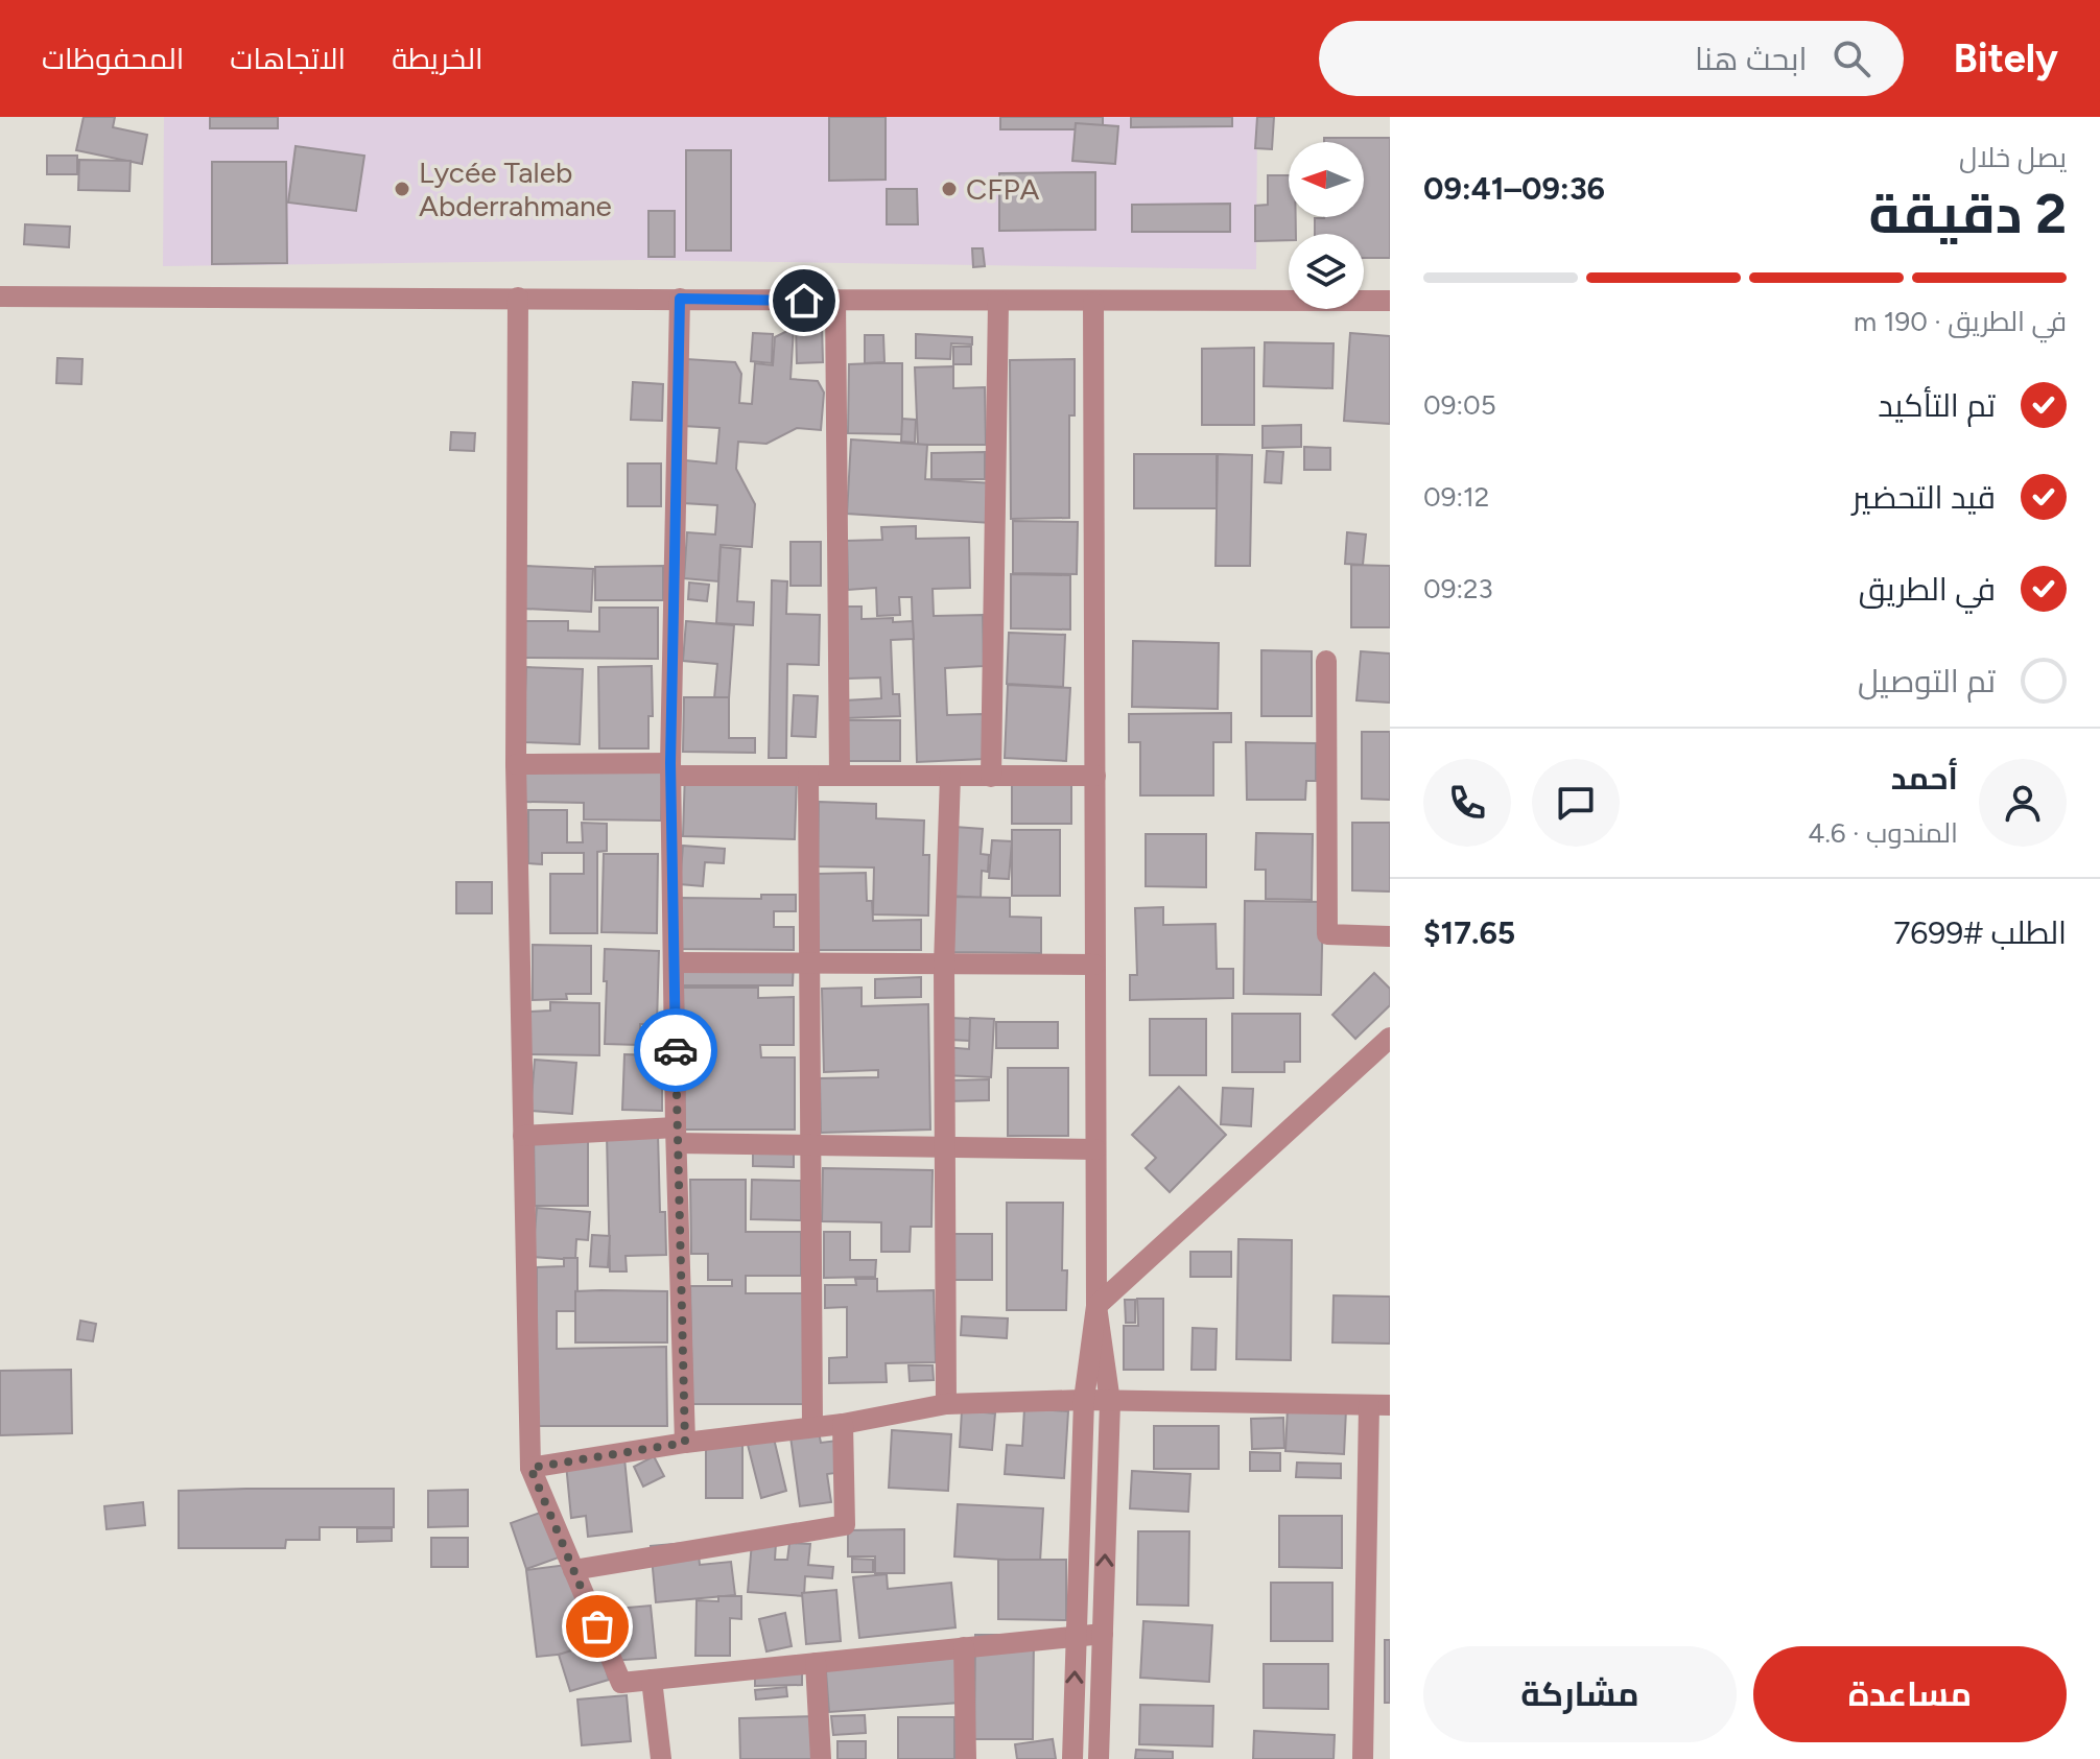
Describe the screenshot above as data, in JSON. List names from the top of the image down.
{
  "places": ["Lycée Taleb Abderrahmane", "CFPA"],
  "north": "left",
  "page": {
    "header": "Bitely",
    "search": "ابحث هنا",
    "nav": ["الخريطة", "الاتجاهات", "المحفوظات"],
    "heading": ["2 دقيقة", "يصل خلال", "09:36–09:41"],
    "panel": [
      "أحمد",
      "المندوب · 4.6",
      "الطلب #7699",
      "$17.65"
    ],
    "bar": "في الطريق · 190 m",
    "list": [
      ["تم التأكيد", "09:05"],
      ["قيد التحضير", "09:12"],
      ["في الطريق", "09:23"],
      "تم التوصيل"
    ],
    "buttons": ["مساعدة", "مشاركة"]
  }
}
